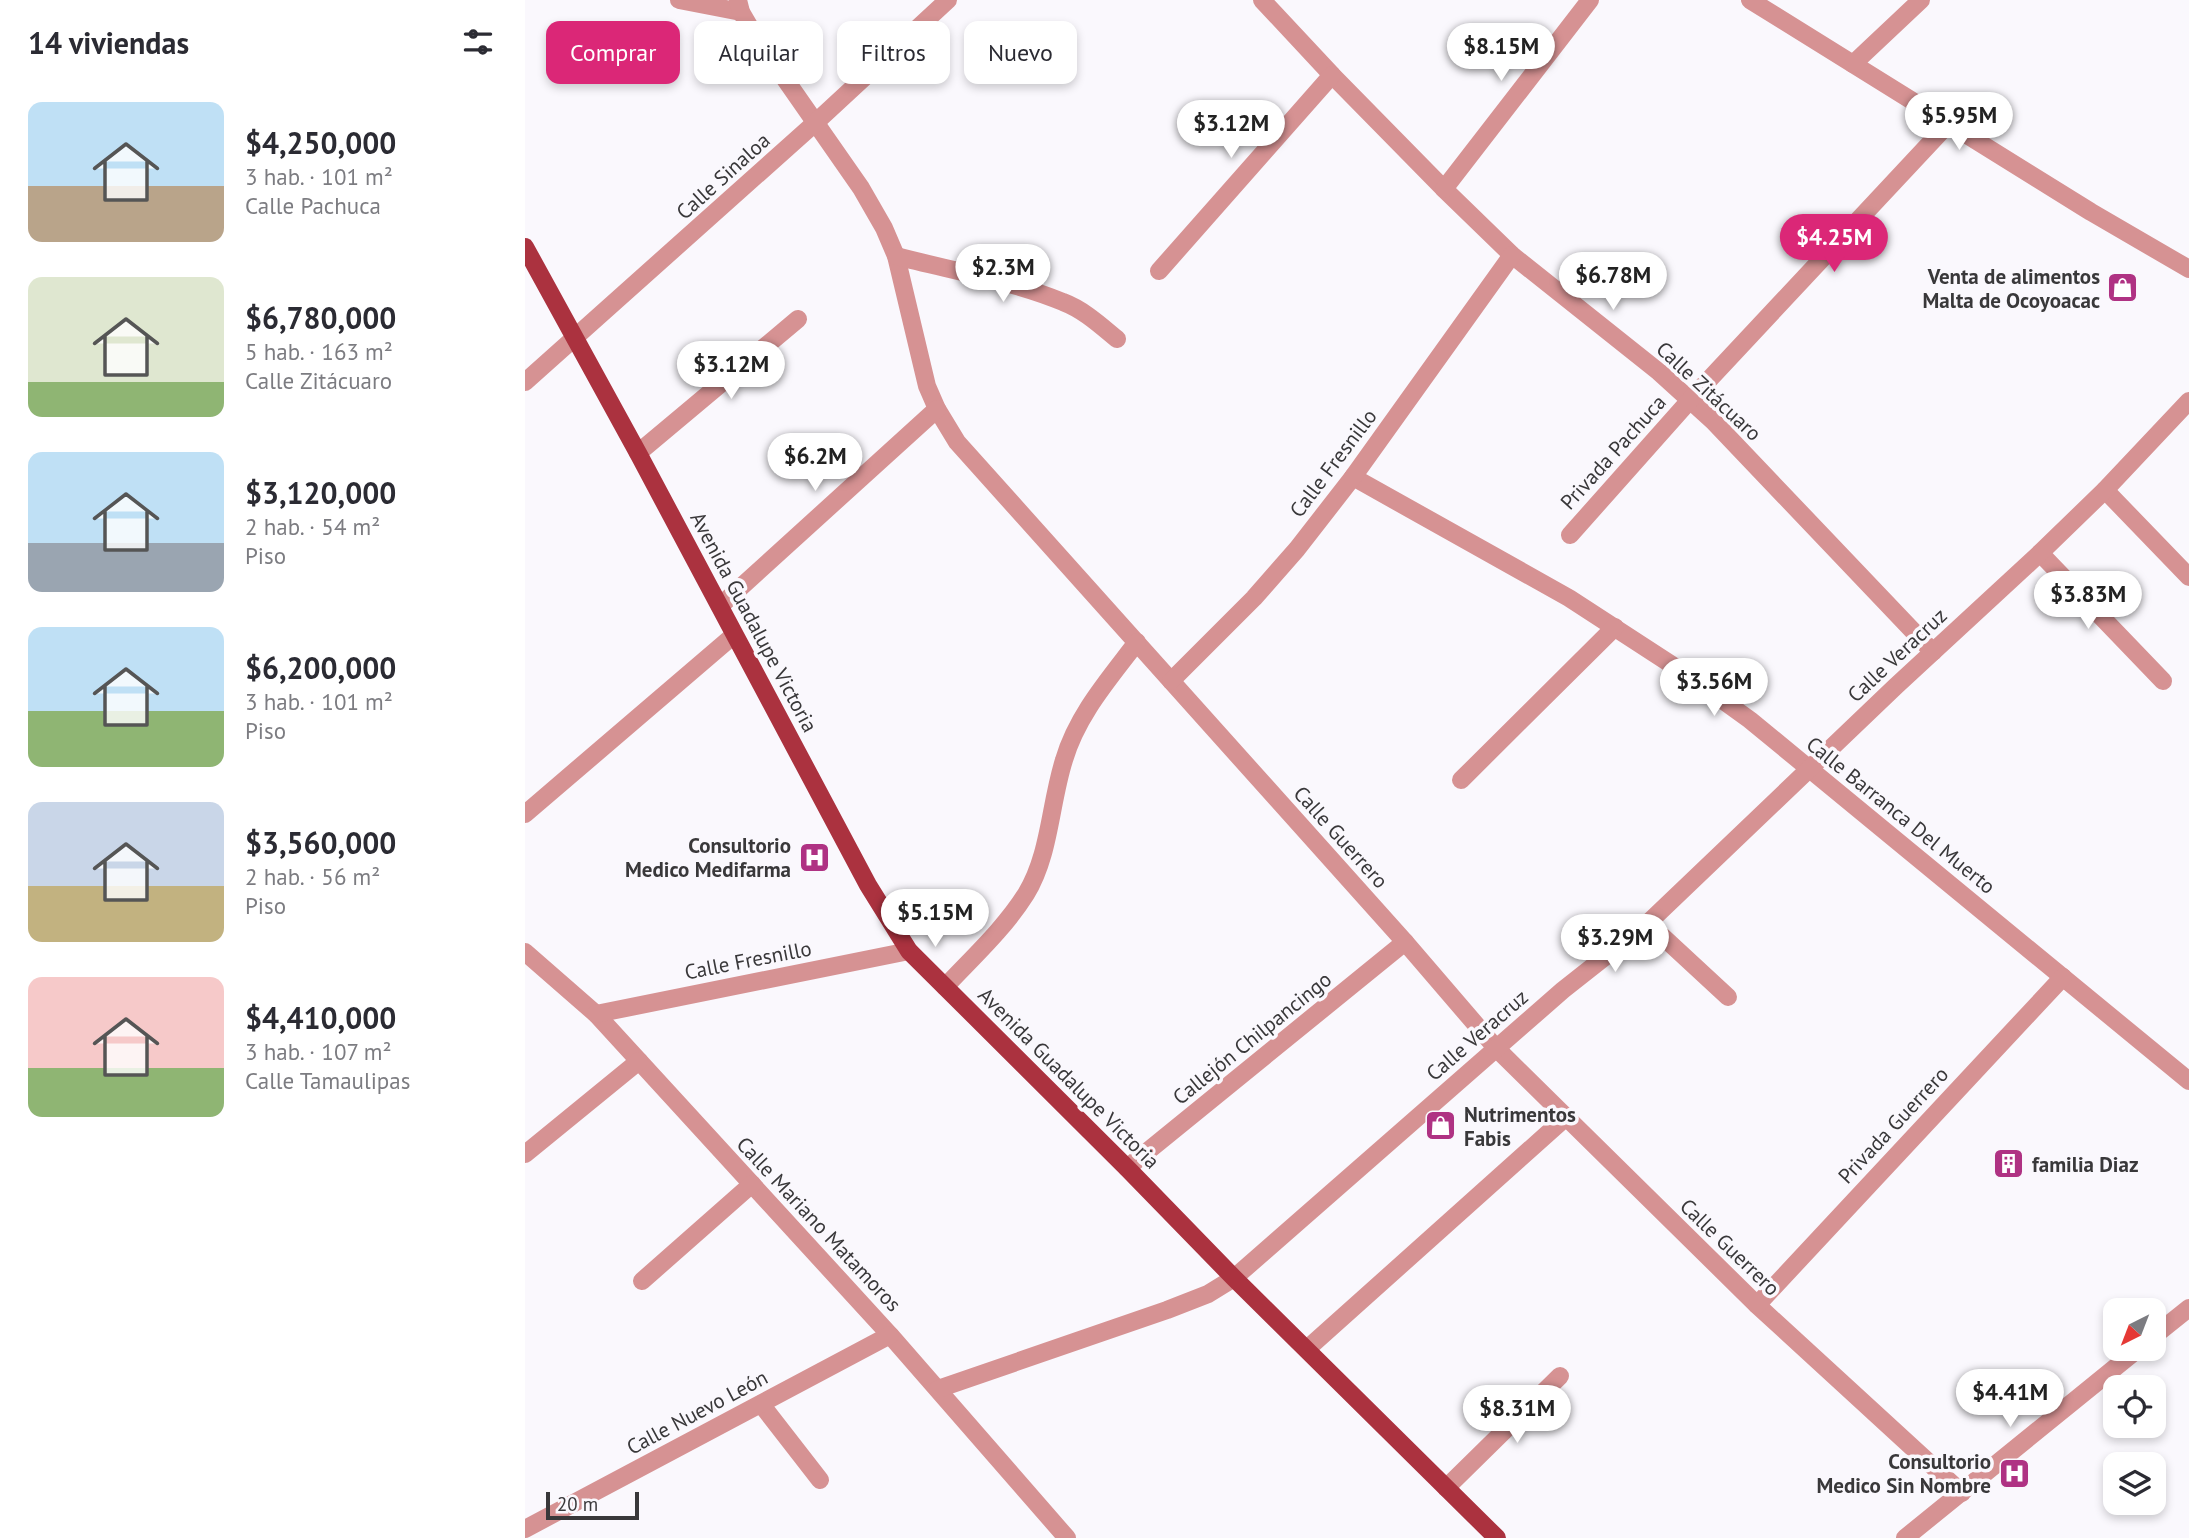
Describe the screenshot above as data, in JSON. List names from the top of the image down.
{
  "streets": {
    "main road": ["Avenida Guadalupe Victoria"],
    "street": [
      "Calle Sinaloa",
      "Calle Zitácuaro",
      "Privada Pachuca",
      "Calle Fresnillo",
      "Calle Veracruz",
      "Calle Barranca Del Muerto",
      "Calle Guerrero",
      "Callejón Chilpancingo",
      "Privada Guerrero",
      "Calle Mariano Matamoros",
      "Calle Nuevo León"
    ]
  },
  "crossings": [
    ["Calle Sinaloa", "Avenida Guadalupe Victoria"],
    ["Calle Sinaloa", "Calle Guerrero"],
    ["Calle Zitácuaro", "Privada Pachuca"],
    ["Calle Zitácuaro", "Calle Fresnillo"],
    ["Calle Zitácuaro", "Calle Veracruz"],
    ["Calle Fresnillo", "Avenida Guadalupe Victoria"],
    ["Calle Fresnillo", "Calle Barranca Del Muerto"],
    ["Calle Fresnillo", "Calle Guerrero"],
    ["Calle Fresnillo", "Calle Mariano Matamoros"],
    ["Avenida Guadalupe Victoria", "Calle Veracruz"],
    ["Avenida Guadalupe Victoria", "Callejón Chilpancingo"],
    ["Calle Veracruz", "Calle Barranca Del Muerto"],
    ["Calle Veracruz", "Calle Guerrero"],
    ["Calle Veracruz", "Calle Mariano Matamoros"],
    ["Calle Barranca Del Muerto", "Privada Guerrero"],
    ["Calle Guerrero", "Callejón Chilpancingo"],
    ["Calle Guerrero", "Privada Guerrero"],
    ["Calle Mariano Matamoros", "Calle Nuevo León"]
  ],
  "places": {
    "shop": ["Venta de alimentos Malta de Ocoyoacac", "Nutrimentos Fabis"],
    "hospital": ["Consultorio Medico Medifarma", "Consultorio Medico Sin Nombre"],
    "building": ["familia Diaz"]
  },
  "scale_bar": "20 m",
  "north": "bottom left",
  "page": {
    "heading": "14 viviendas",
    "chip": [
      "Comprar",
      "Alquilar",
      "Filtros",
      "Nuevo"
    ],
    "price": [
      "$8.15M",
      "$5.95M",
      "$3.12M",
      "$4.25M",
      "$2.3M",
      "$6.78M",
      "$3.12M",
      "$6.2M",
      "$3.83M",
      "$3.56M",
      "$5.15M",
      "$3.29M",
      "$4.41M",
      "$8.31M"
    ],
    "list": [
      {
        "name": "$4,250,000",
        "note": "3 hab. · 101 m² · Calle Pachuca"
      },
      {
        "name": "$6,780,000",
        "note": "5 hab. · 163 m² · Calle Zitácuaro"
      },
      {
        "name": "$3,120,000",
        "note": "2 hab. · 54 m² · Piso"
      },
      {
        "name": "$6,200,000",
        "note": "3 hab. · 101 m² · Piso"
      },
      {
        "name": "$3,560,000",
        "note": "2 hab. · 56 m² · Piso"
      },
      {
        "name": "$4,410,000",
        "note": "3 hab. · 107 m² · Calle Tamaulipas"
      }
    ],
    "scale": "20 m"
  }
}
